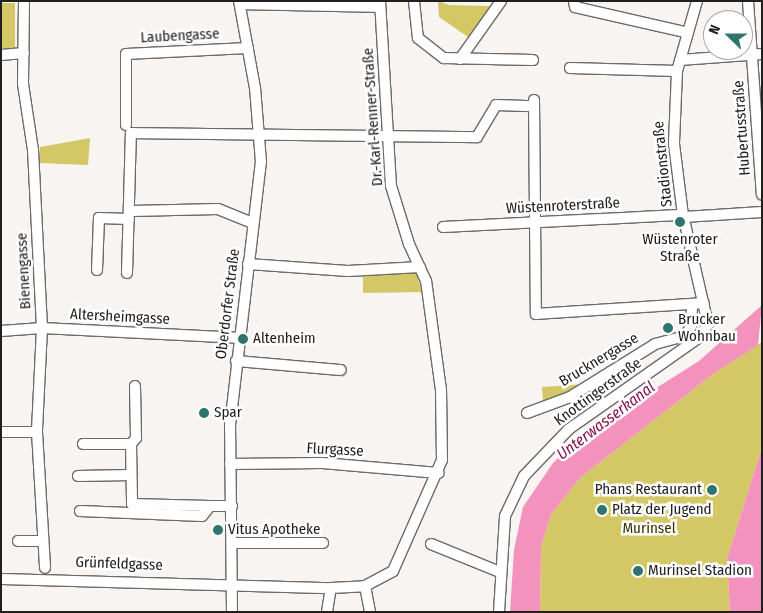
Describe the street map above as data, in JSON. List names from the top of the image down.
{
  "streets": {
    "street": [
      "Laubengasse",
      "Dr.-Karl-Renner-Straße",
      "Hubertusstraße",
      "Stadionstraße",
      "Wüstenroterstraße",
      "Bienengasse",
      "Oberdorfer Straße",
      "Altersheimgasse",
      "Brucknergasse",
      "Knottingerstraße",
      "Flurgasse",
      "Grünfeldgasse"
    ]
  },
  "crossings": [
    ["Laubengasse", "Oberdorfer Straße"],
    ["Dr.-Karl-Renner-Straße", "Flurgasse"],
    ["Dr.-Karl-Renner-Straße", "Grünfeldgasse"],
    ["Stadionstraße", "Wüstenroterstraße"],
    ["Stadionstraße", "Knottingerstraße"],
    ["Bienengasse", "Altersheimgasse"],
    ["Oberdorfer Straße", "Altersheimgasse"],
    ["Oberdorfer Straße", "Flurgasse"],
    ["Oberdorfer Straße", "Grünfeldgasse"]
  ],
  "water": ["Unterwasserkanal"],
  "parks": ["Murinsel"],
  "places": [
    "Wüstenroter Straße",
    "Brucker Wohnbau",
    "Altenheim",
    "Spar",
    "Phans Restaurant",
    "Platz der Jugend",
    "Vitus Apotheke",
    "Murinsel Stadion"
  ],
  "north": "left"
}
